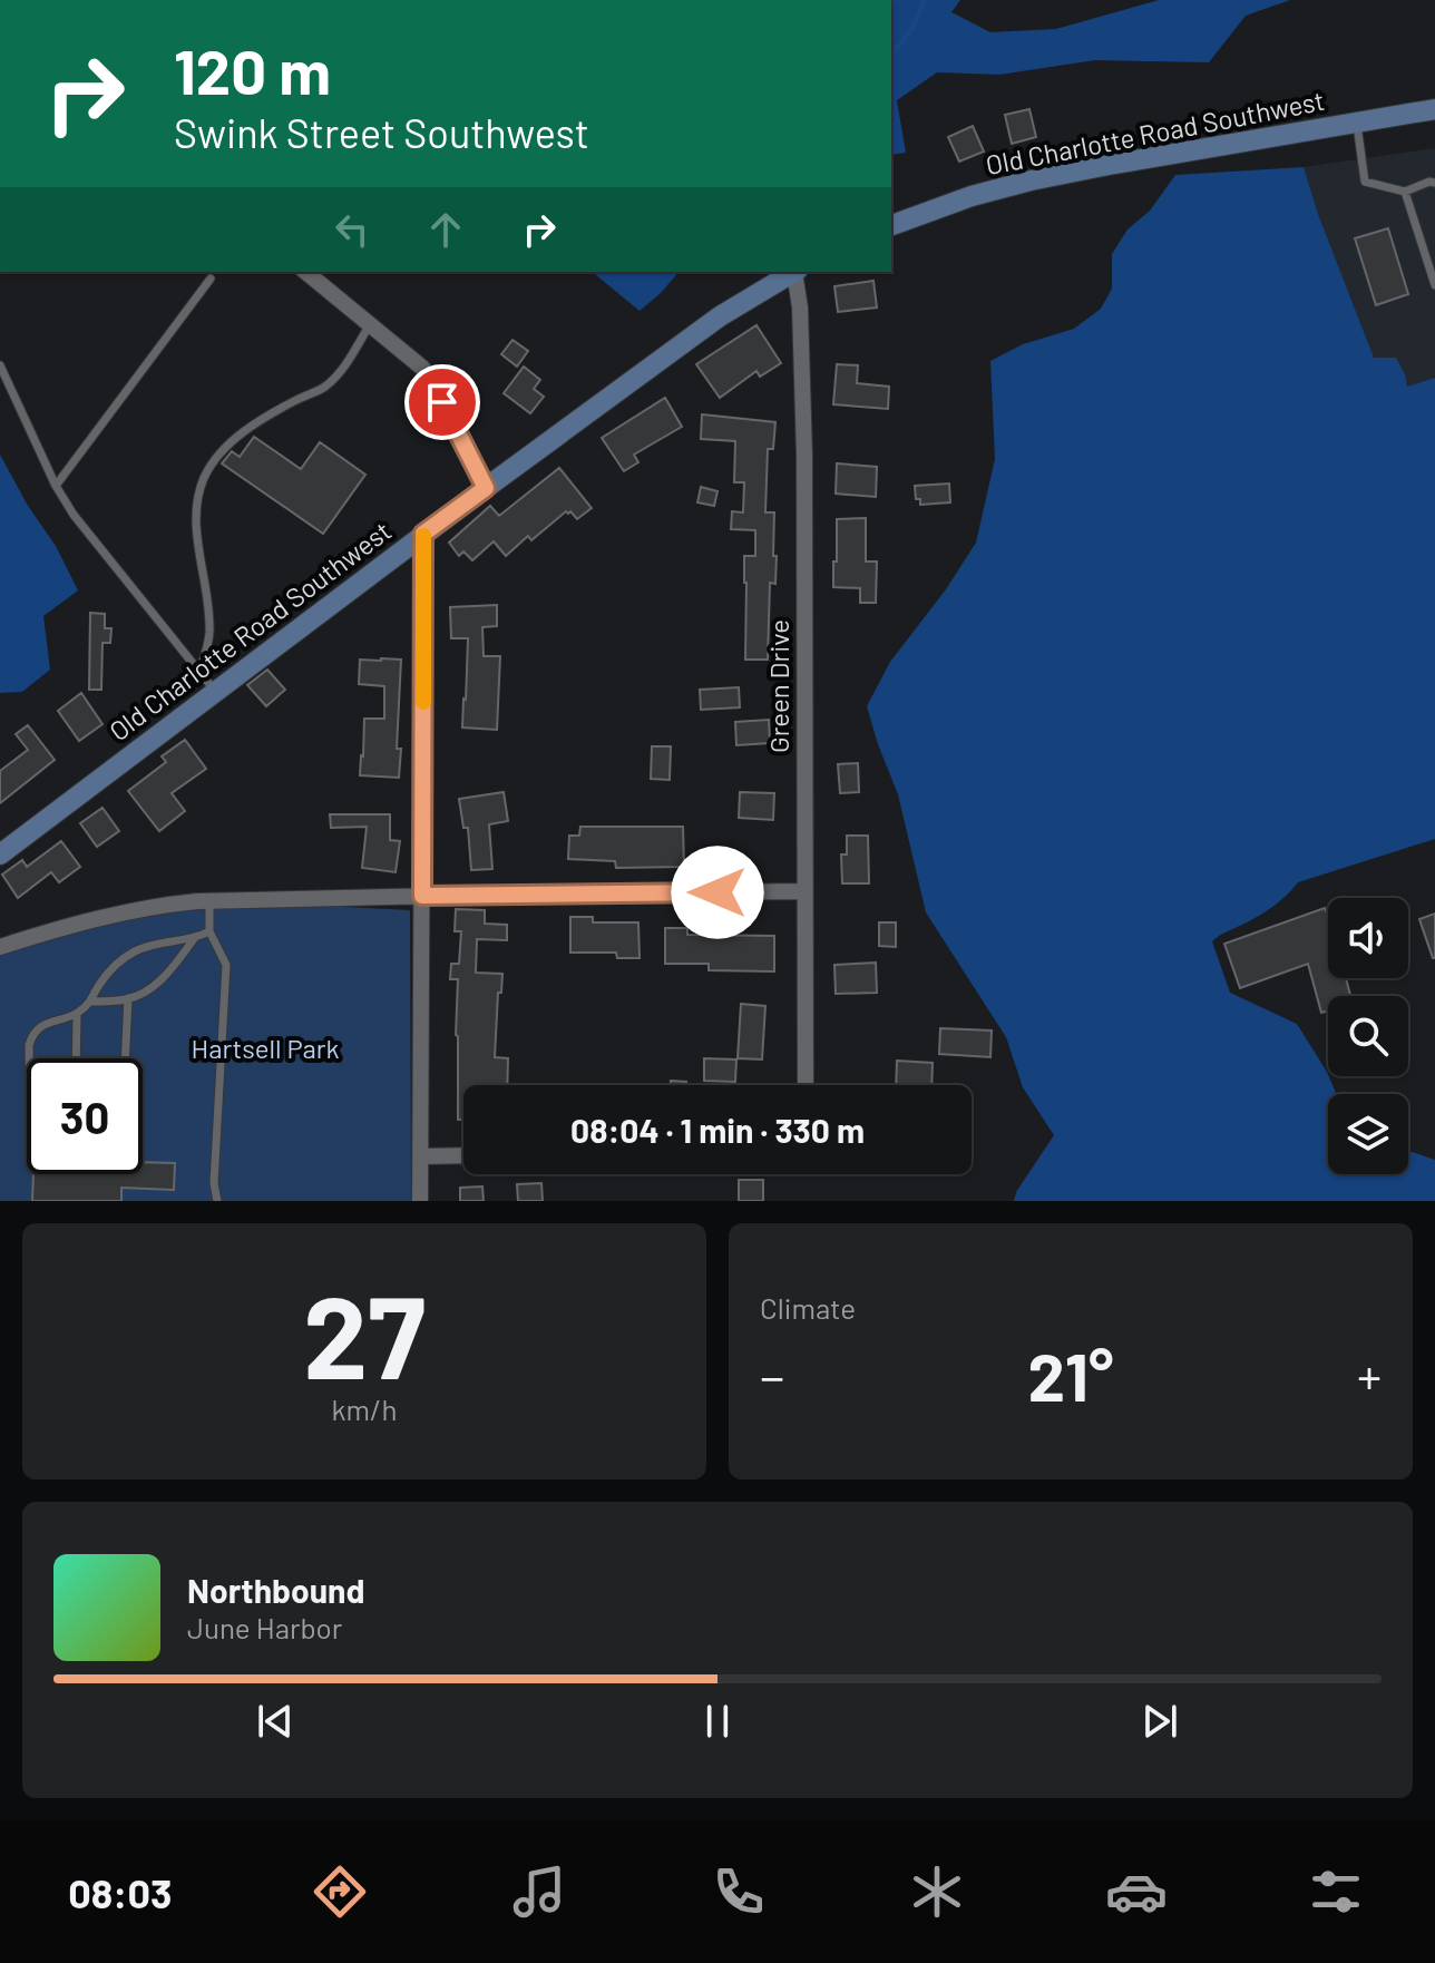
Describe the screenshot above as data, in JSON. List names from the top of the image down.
{
  "streets": {
    "street": ["Old Charlotte Road Southwest", "Green Drive"]
  },
  "parks": ["Hartsell Park"],
  "page": {
    "turn": ["120 m", "Swink Street Southwest"],
    "limit": "30",
    "trip": "08:04 · 1 min · 330 m",
    "tile": [
      ["27", "km/h"],
      "Climate"
    ],
    "heat": ["−", "21°", "+"],
    "song": ["Northbound", "June Harbor"],
    "tabs": "08:03"
  }
}
